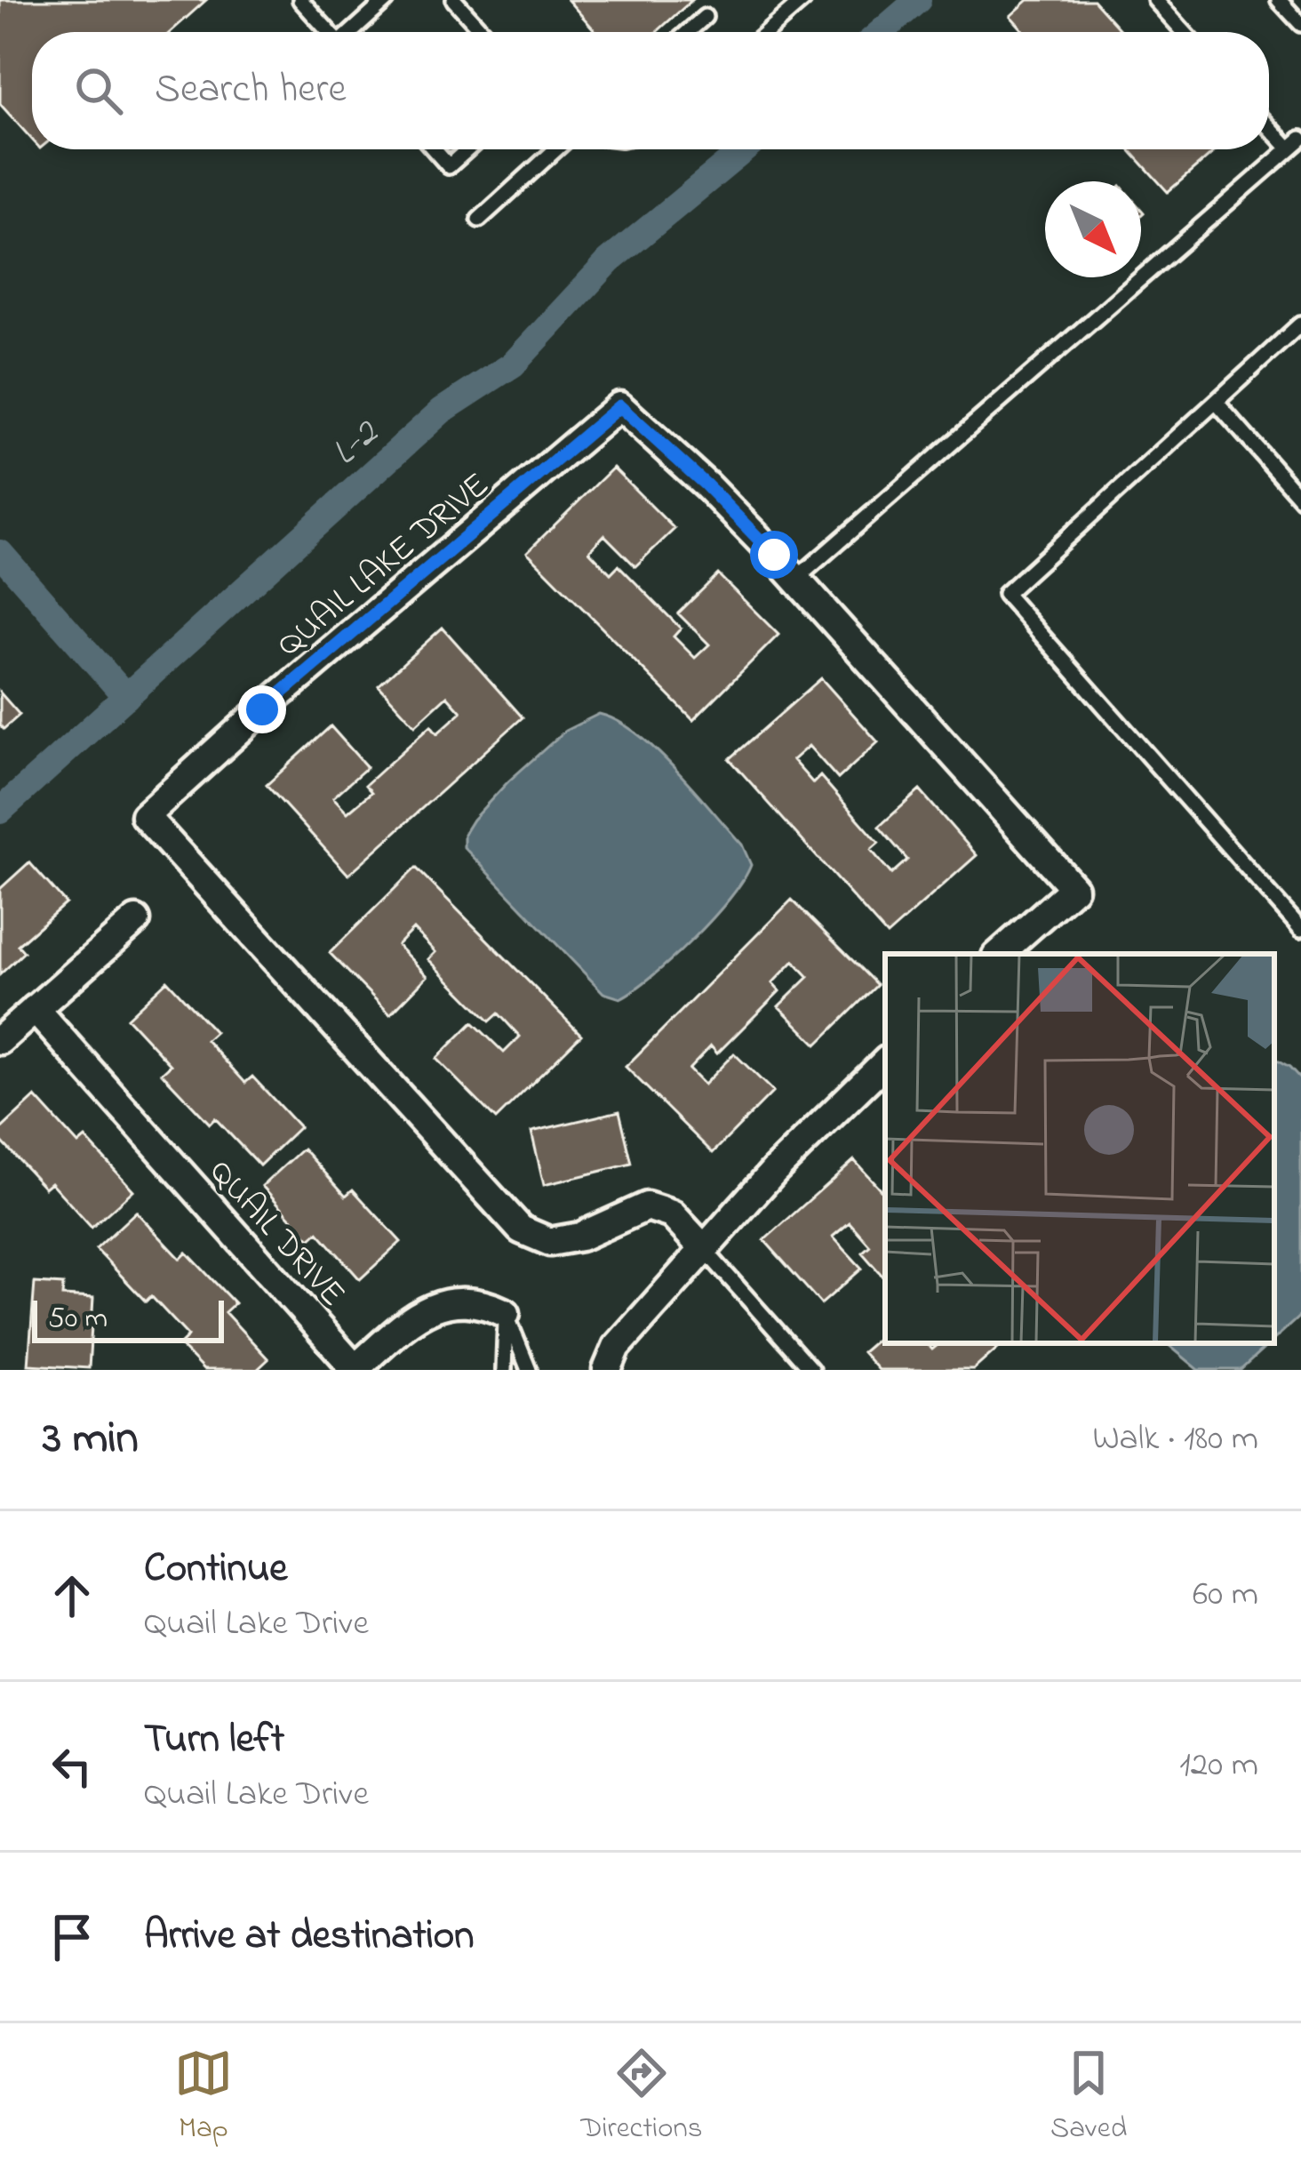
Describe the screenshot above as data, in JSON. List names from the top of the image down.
{
  "streets": {
    "street": ["QUAIL LAKE DRIVE", "QUAIL DRIVE"]
  },
  "water": ["L-2"],
  "scale_bar": "50 m",
  "north": "bottom right",
  "page": {
    "search": "Search here",
    "scale": "50 m",
    "heading": ["3 min", "Walk · 180 m"],
    "list": [
      ["Continue", "Quail Lake Drive", "60 m"],
      ["Turn left", "Quail Lake Drive", "120 m"],
      "Arrive at destination"
    ],
    "nav": ["Map", "Directions", "Saved"]
  }
}
